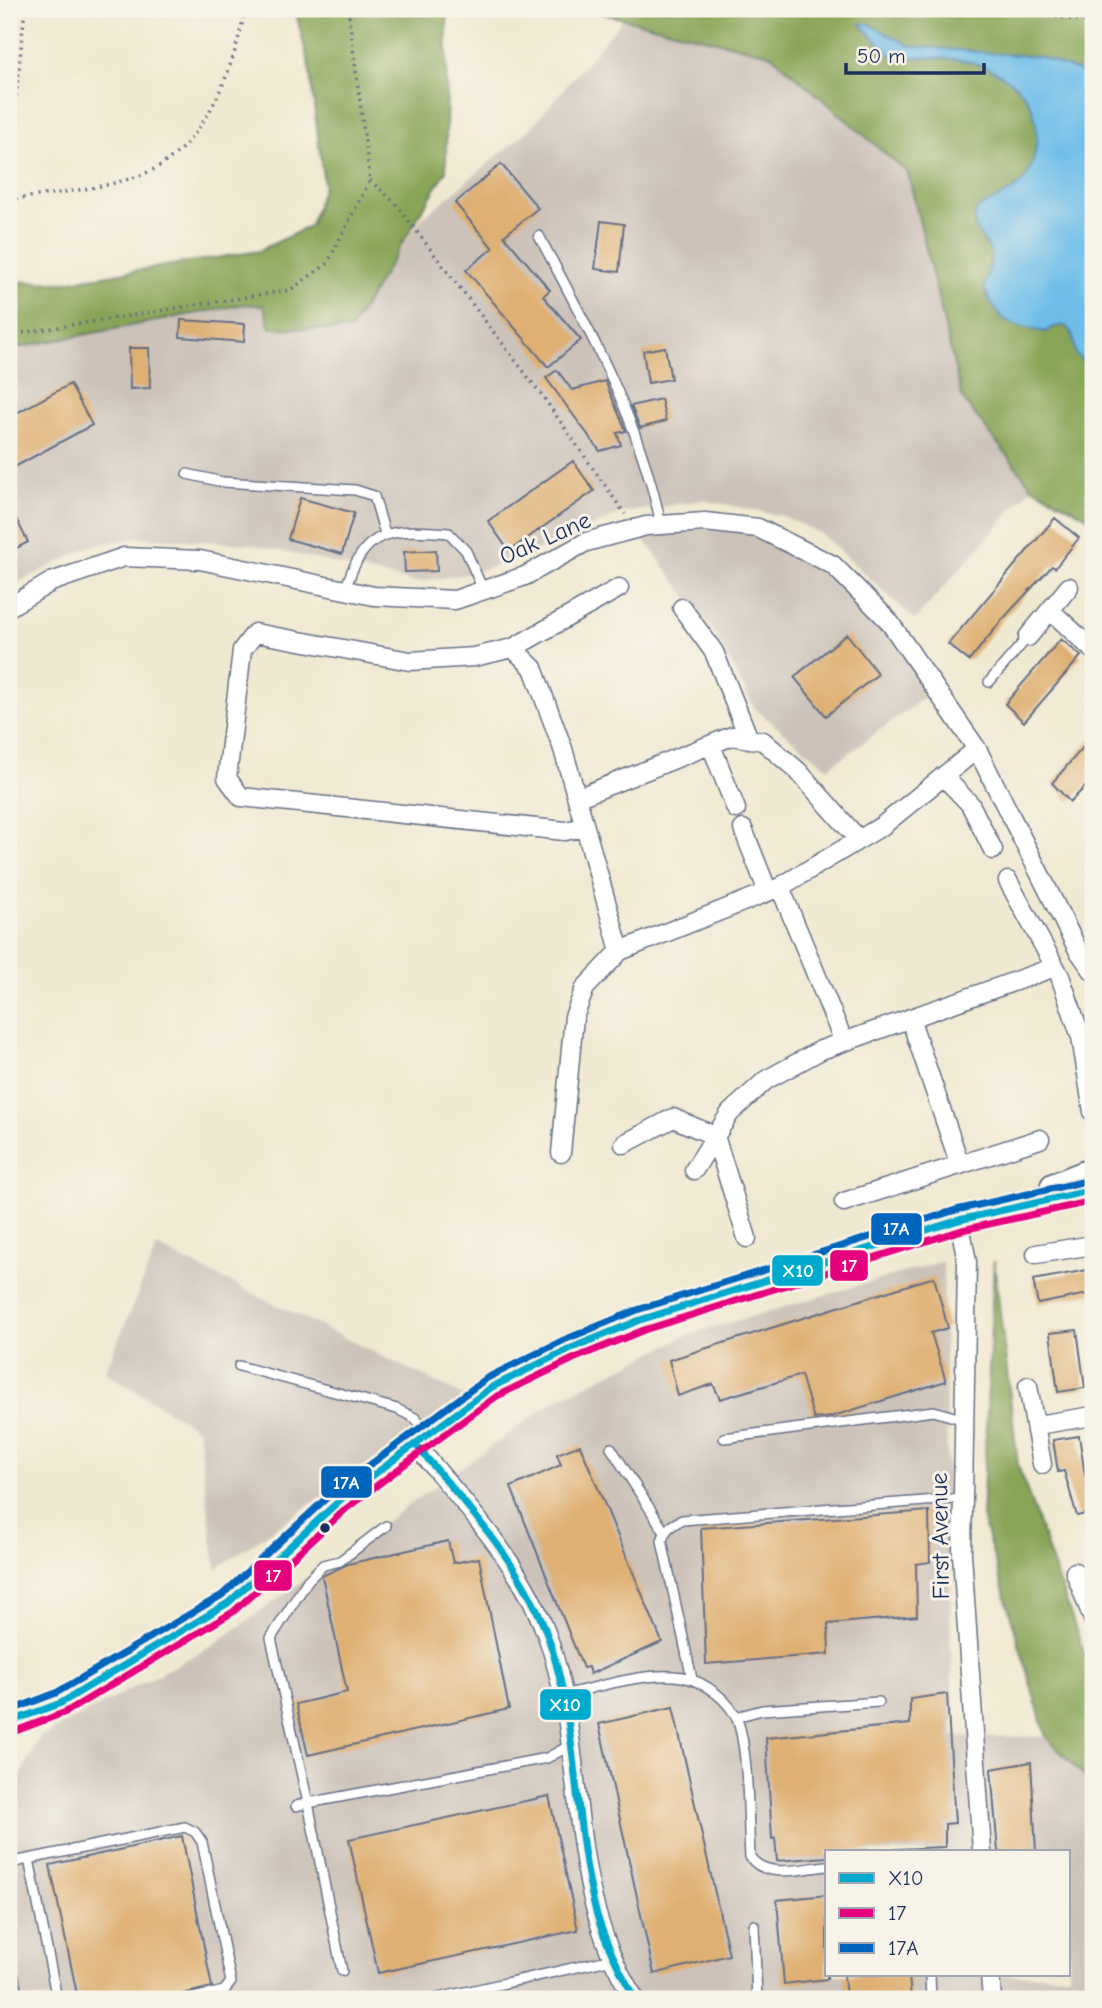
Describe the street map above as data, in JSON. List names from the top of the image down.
{
  "streets": {
    "street": ["Oak Lane", "First Avenue"]
  },
  "lines": ["transit line 17A", "transit line X10", "transit line 17"],
  "legend": ["X10", "17", "17A"],
  "scale_bar": "50 m"
}
